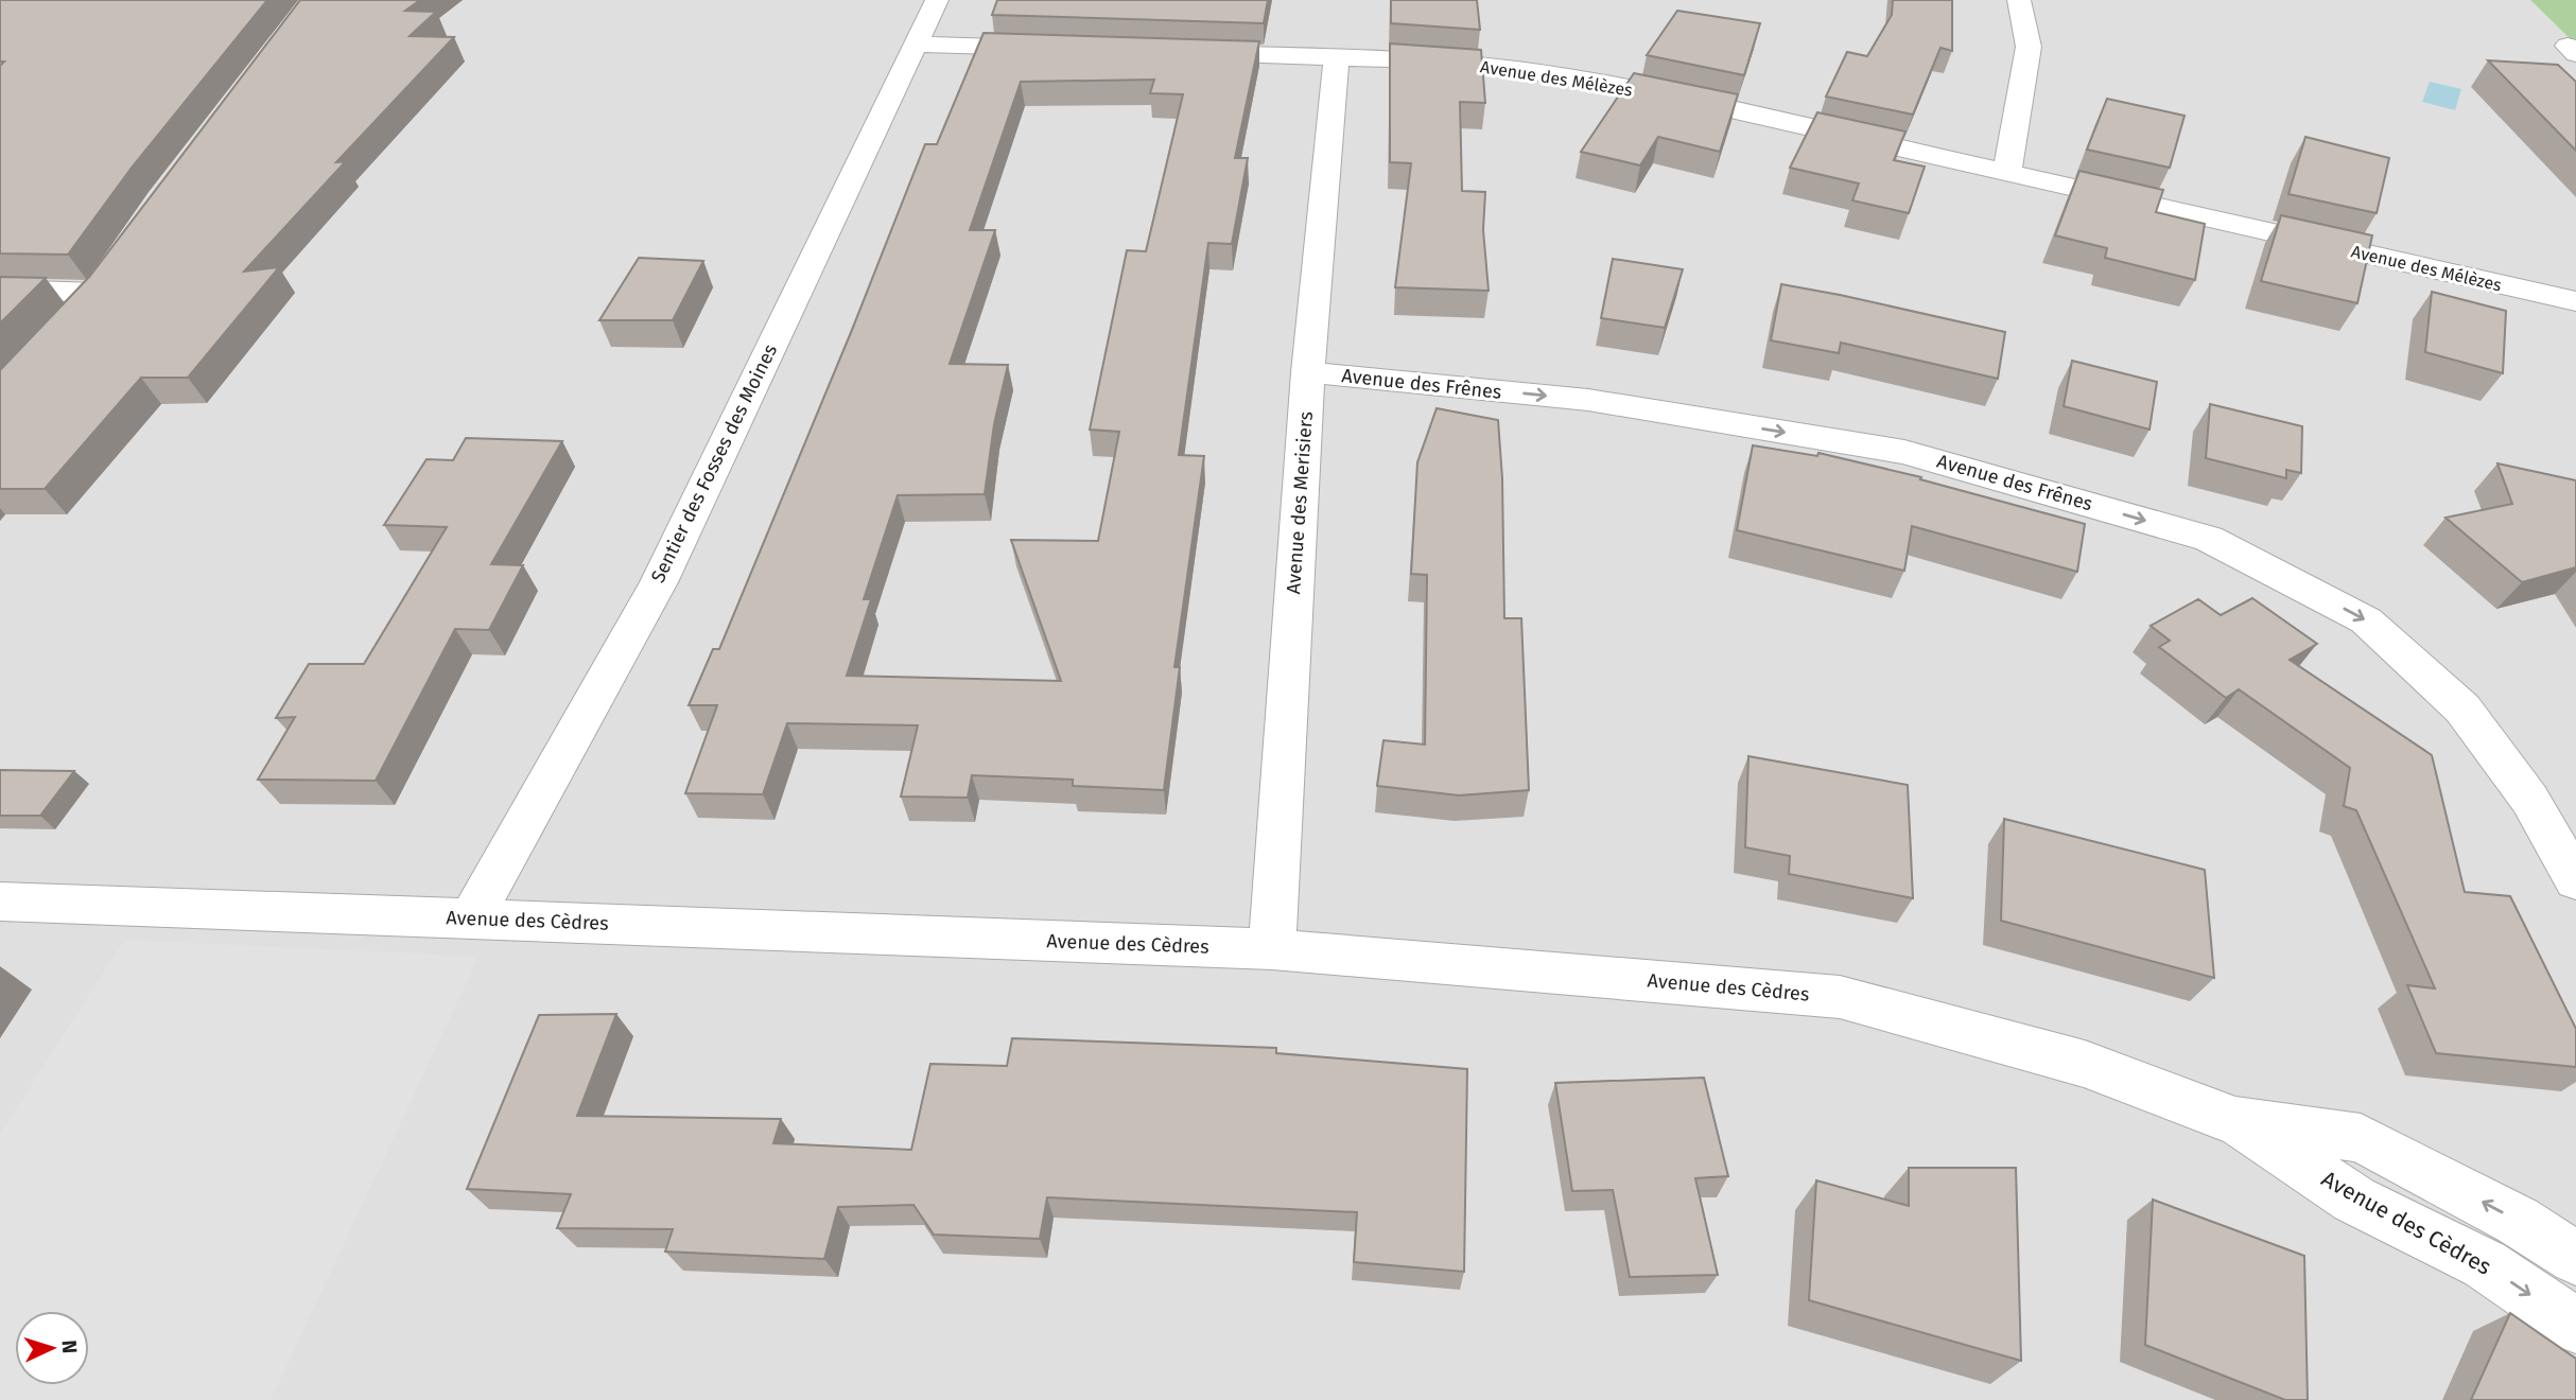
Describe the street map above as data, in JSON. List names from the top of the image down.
{
  "streets": {
    "street": [
      "Avenue des Mélèzes",
      "Avenue des Frênes",
      "Sentier des Fosses des Moines",
      "Avenue des Merisiers",
      "Avenue des Cèdres"
    ]
  },
  "crossings": [
    ["Avenue des Mélèzes", "Avenue des Merisiers"],
    ["Avenue des Frênes", "Avenue des Merisiers"],
    ["Sentier des Fosses des Moines", "Avenue des Cèdres"],
    ["Avenue des Merisiers", "Avenue des Cèdres"]
  ],
  "one_way": ["Avenue des Frênes"],
  "north": "right"
}
